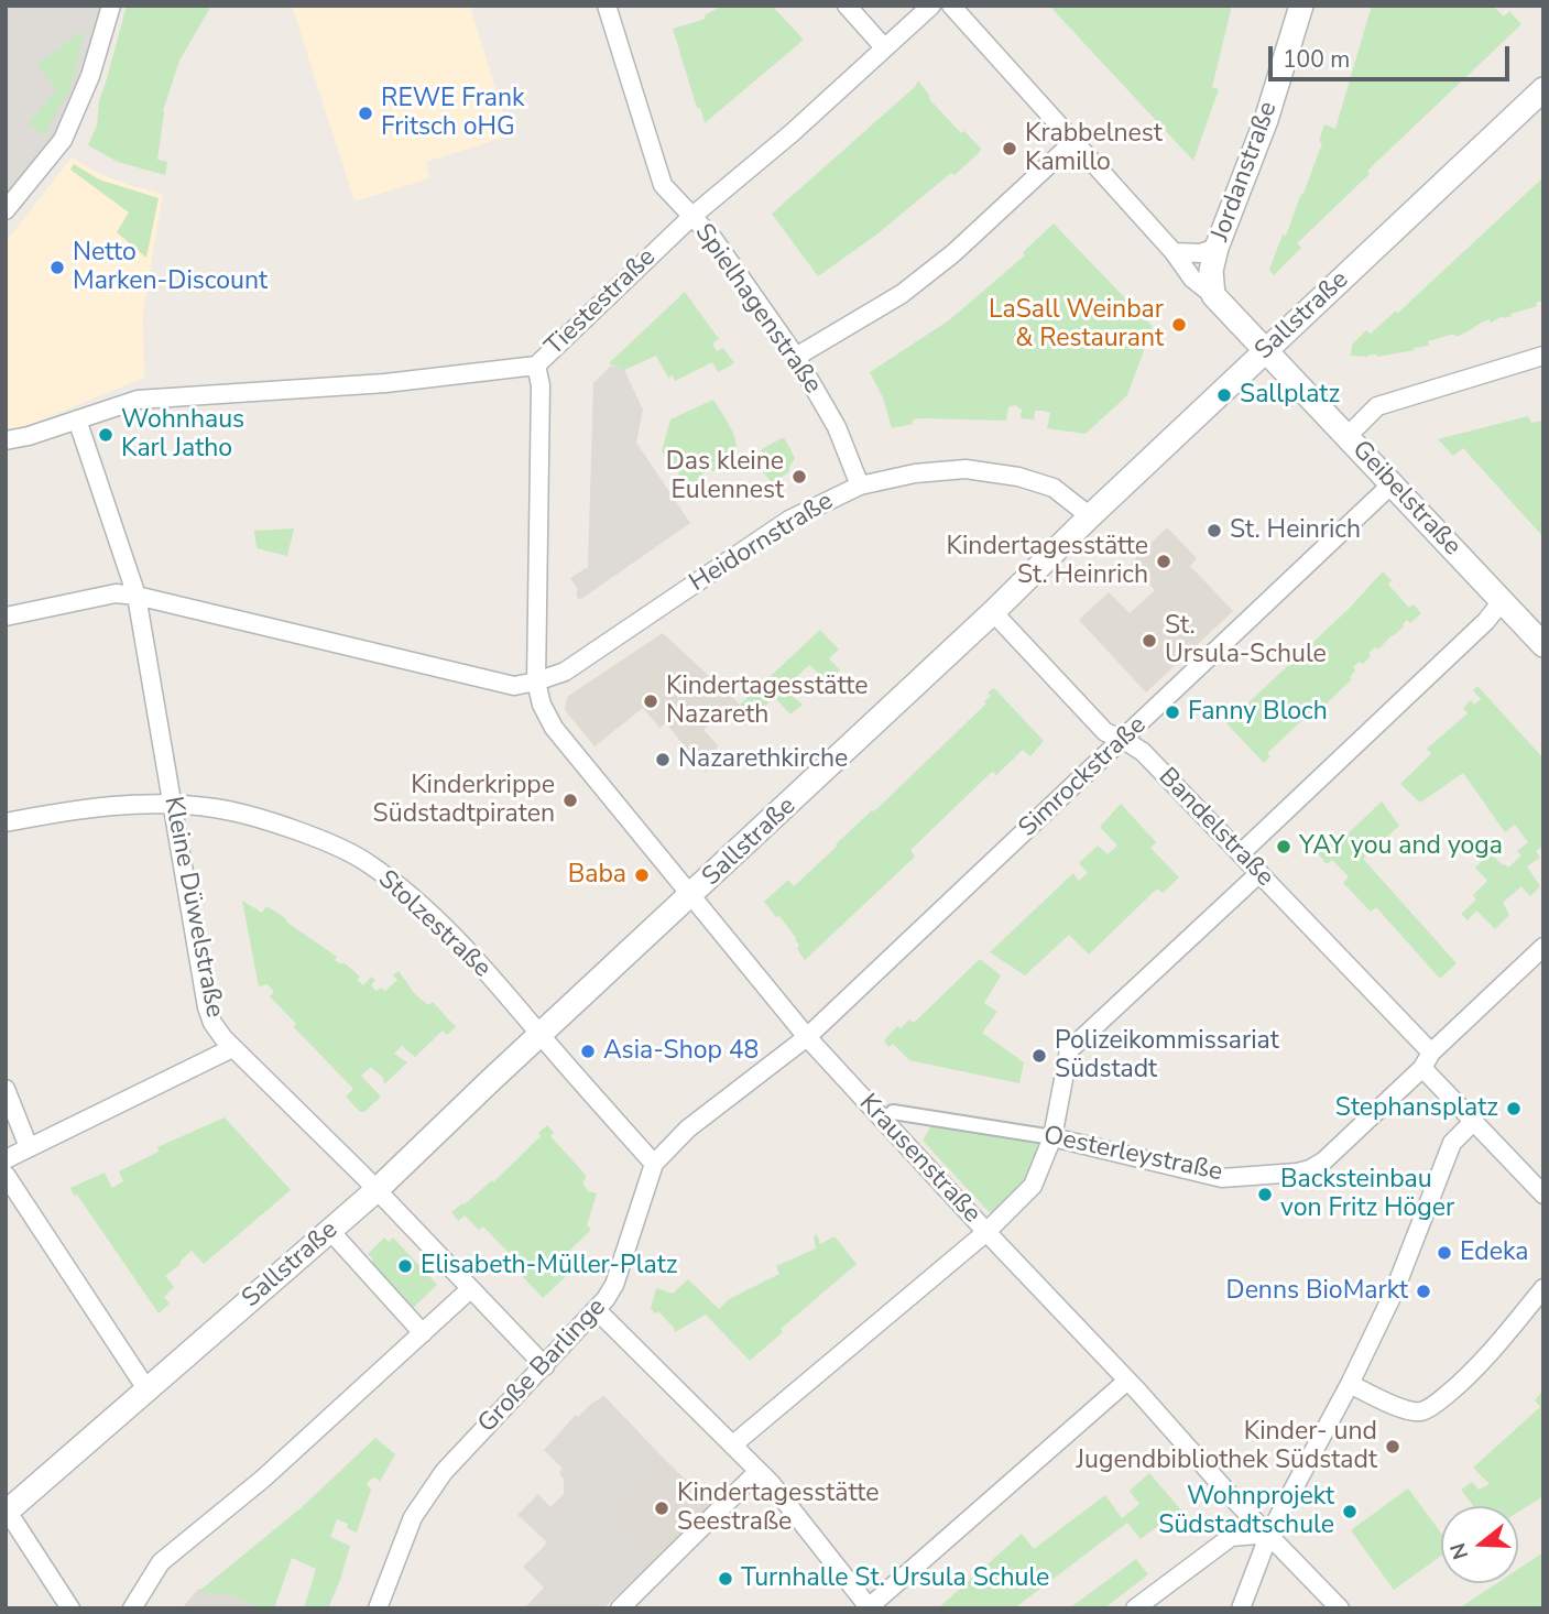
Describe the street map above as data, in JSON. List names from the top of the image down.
{
  "streets": {
    "street": [
      "Jordanstraße",
      "Tiestestraße",
      "Spielhagenstraße",
      "Sallstraße",
      "Geibelstraße",
      "Heidornstraße",
      "Simrockstraße",
      "Bandelstraße",
      "Kleine Düwelstraße",
      "Stolzestraße",
      "Oesterleystraße",
      "Krausenstraße",
      "Große Barlinge"
    ]
  },
  "crossings": [
    ["Jordanstraße", "Geibelstraße"],
    ["Tiestestraße", "Spielhagenstraße"],
    ["Tiestestraße", "Kleine Düwelstraße"],
    ["Tiestestraße", "Krausenstraße"],
    ["Spielhagenstraße", "Heidornstraße"],
    ["Sallstraße", "Geibelstraße"],
    ["Sallstraße", "Heidornstraße"],
    ["Sallstraße", "Bandelstraße"],
    ["Sallstraße", "Kleine Düwelstraße"],
    ["Sallstraße", "Stolzestraße"],
    ["Sallstraße", "Krausenstraße"],
    ["Geibelstraße", "Simrockstraße"],
    ["Heidornstraße", "Krausenstraße"],
    ["Simrockstraße", "Bandelstraße"],
    ["Simrockstraße", "Krausenstraße"],
    ["Simrockstraße", "Große Barlinge"],
    ["Bandelstraße", "Oesterleystraße"],
    ["Kleine Düwelstraße", "Stolzestraße"],
    ["Kleine Düwelstraße", "Große Barlinge"],
    ["Stolzestraße", "Große Barlinge"],
    ["Oesterleystraße", "Krausenstraße"],
    ["Krausenstraße", "Große Barlinge"]
  ],
  "places": [
    "REWE Frank Fritsch oHG",
    "Krabbelnest Kamillo",
    "Netto Marken-Discount",
    "LaSall Weinbar & Restaurant",
    "Sallplatz",
    "Wohnhaus Karl Jatho",
    "Das kleine Eulennest",
    "St. Heinrich",
    "Kindertagesstätte St. Heinrich",
    "St. Ursula-Schule",
    "Kindertagesstätte Nazareth",
    "Fanny Bloch",
    "Nazarethkirche",
    "Kinderkrippe Südstadtpiraten",
    "YAY you and yoga",
    "Baba",
    "Asia-Shop 48",
    "Polizeikommissariat Südstadt",
    "Stephansplatz",
    "Backsteinbau von Fritz Höger",
    "Edeka",
    "Elisabeth-Müller-Platz",
    "Denns BioMarkt",
    "Kinder- und Jugendbibliothek Südstadt",
    "Kindertagesstätte Seestraße",
    "Wohnprojekt Südstadtschule",
    "Turnhalle St. Ursula Schule"
  ],
  "scale_bar": "100 m",
  "north": "left"
}
